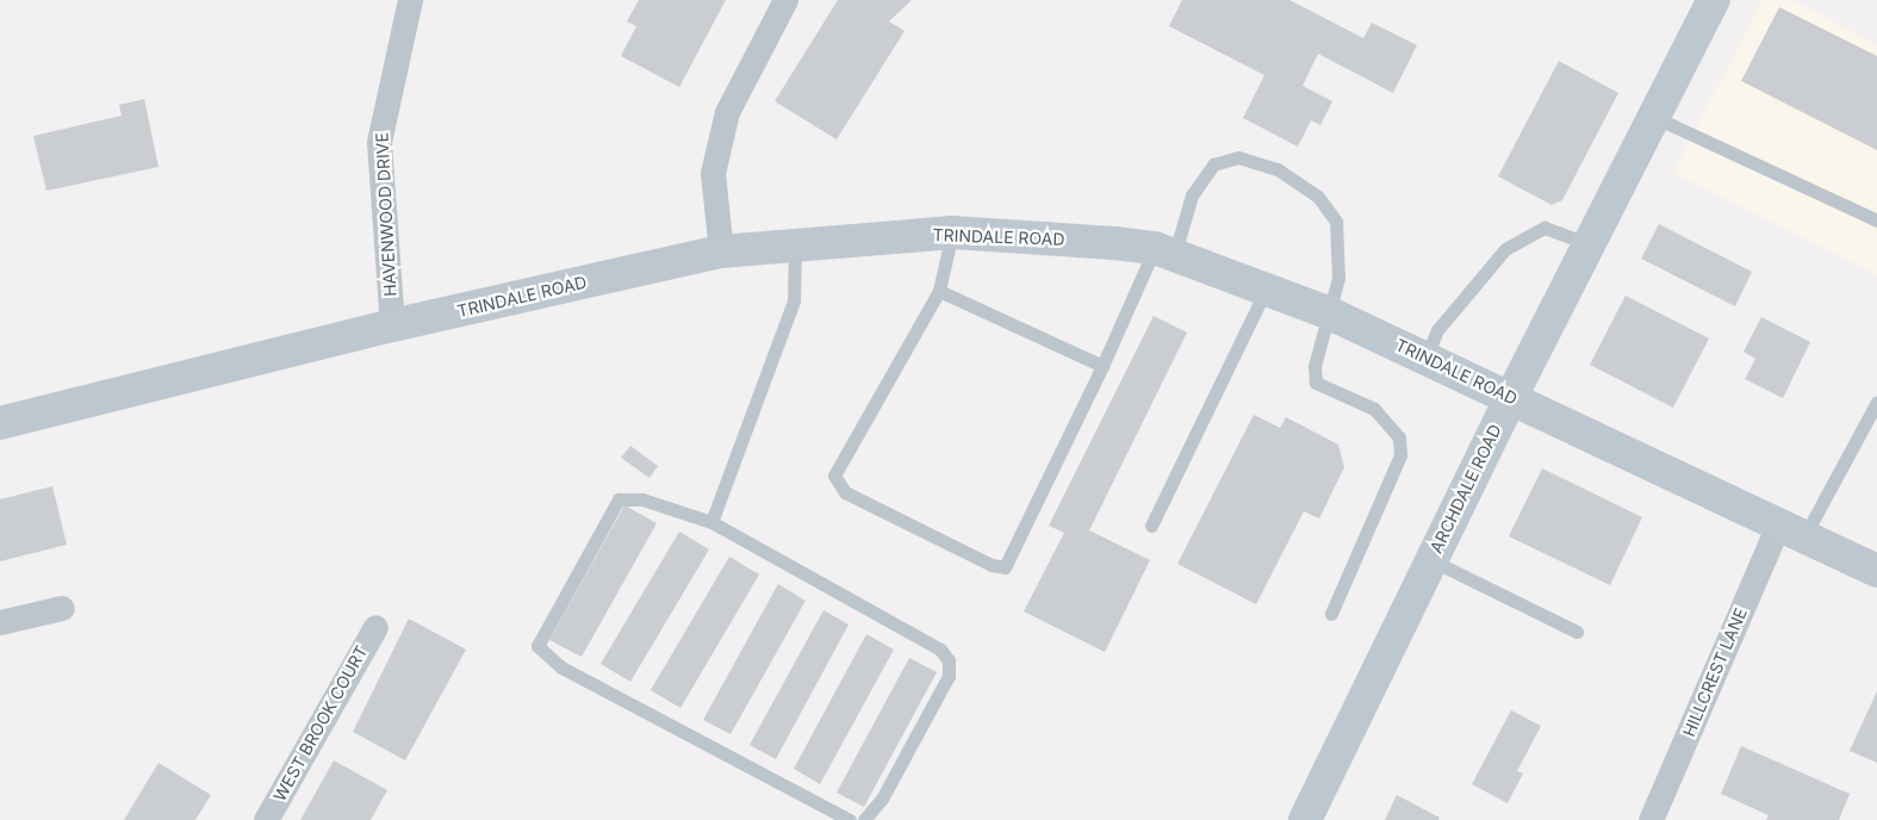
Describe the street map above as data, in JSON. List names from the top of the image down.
{
  "streets": {
    "main road": ["TRINDALE ROAD", "ARCHDALE ROAD"],
    "street": ["HAVENWOOD DRIVE", "HILLCREST LANE", "WEST BROOK COURT"]
  },
  "crossings": [
    ["HAVENWOOD DRIVE", "TRINDALE ROAD"],
    ["TRINDALE ROAD", "ARCHDALE ROAD"],
    ["TRINDALE ROAD", "HILLCREST LANE"]
  ]
}
